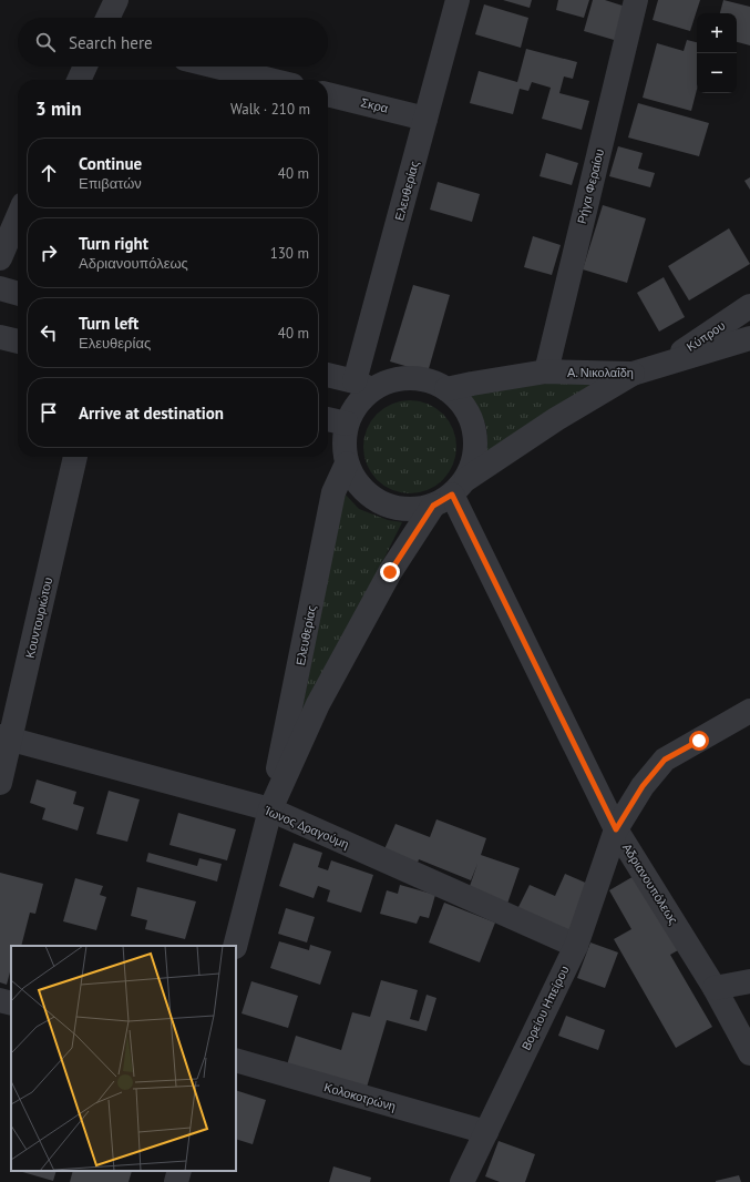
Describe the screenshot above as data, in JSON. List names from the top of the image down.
{
  "streets": {
    "street": [
      "Σκρα",
      "Ρήγα Φεραίου",
      "Ελευθερίας",
      "Κύπρου",
      "Α. Νικολαΐδη",
      "Κουντουριώτου",
      "Ίωνος Δραγούμη",
      "Αδριανουπόλεως",
      "Βορείου Ηπείρου",
      "Κολοκοτρώνη"
    ]
  },
  "crossings": [
    ["Σκρα", "Ελευθερίας"],
    ["Ρήγα Φεραίου", "Α. Νικολαΐδη"],
    ["Ελευθερίας", "Α. Νικολαΐδη"],
    ["Ελευθερίας", "Ίωνος Δραγούμη"],
    ["Ελευθερίας", "Αδριανουπόλεως"],
    ["Κύπρου", "Α. Νικολαΐδη"],
    ["Α. Νικολαΐδη", "Αδριανουπόλεως"],
    ["Κουντουριώτου", "Ίωνος Δραγούμη"],
    ["Ίωνος Δραγούμη", "Βορείου Ηπείρου"],
    ["Αδριανουπόλεως", "Βορείου Ηπείρου"],
    ["Βορείου Ηπείρου", "Κολοκοτρώνη"]
  ],
  "page": {
    "map_buttons": ["+", "−"],
    "search": "Search here",
    "heading": ["3 min", "Walk · 210 m"],
    "list": [
      ["Continue", "Επιβατών", "40 m"],
      ["Turn right", "Αδριανουπόλεως", "130 m"],
      ["Turn left", "Ελευθερίας", "40 m"],
      "Arrive at destination"
    ]
  }
}
